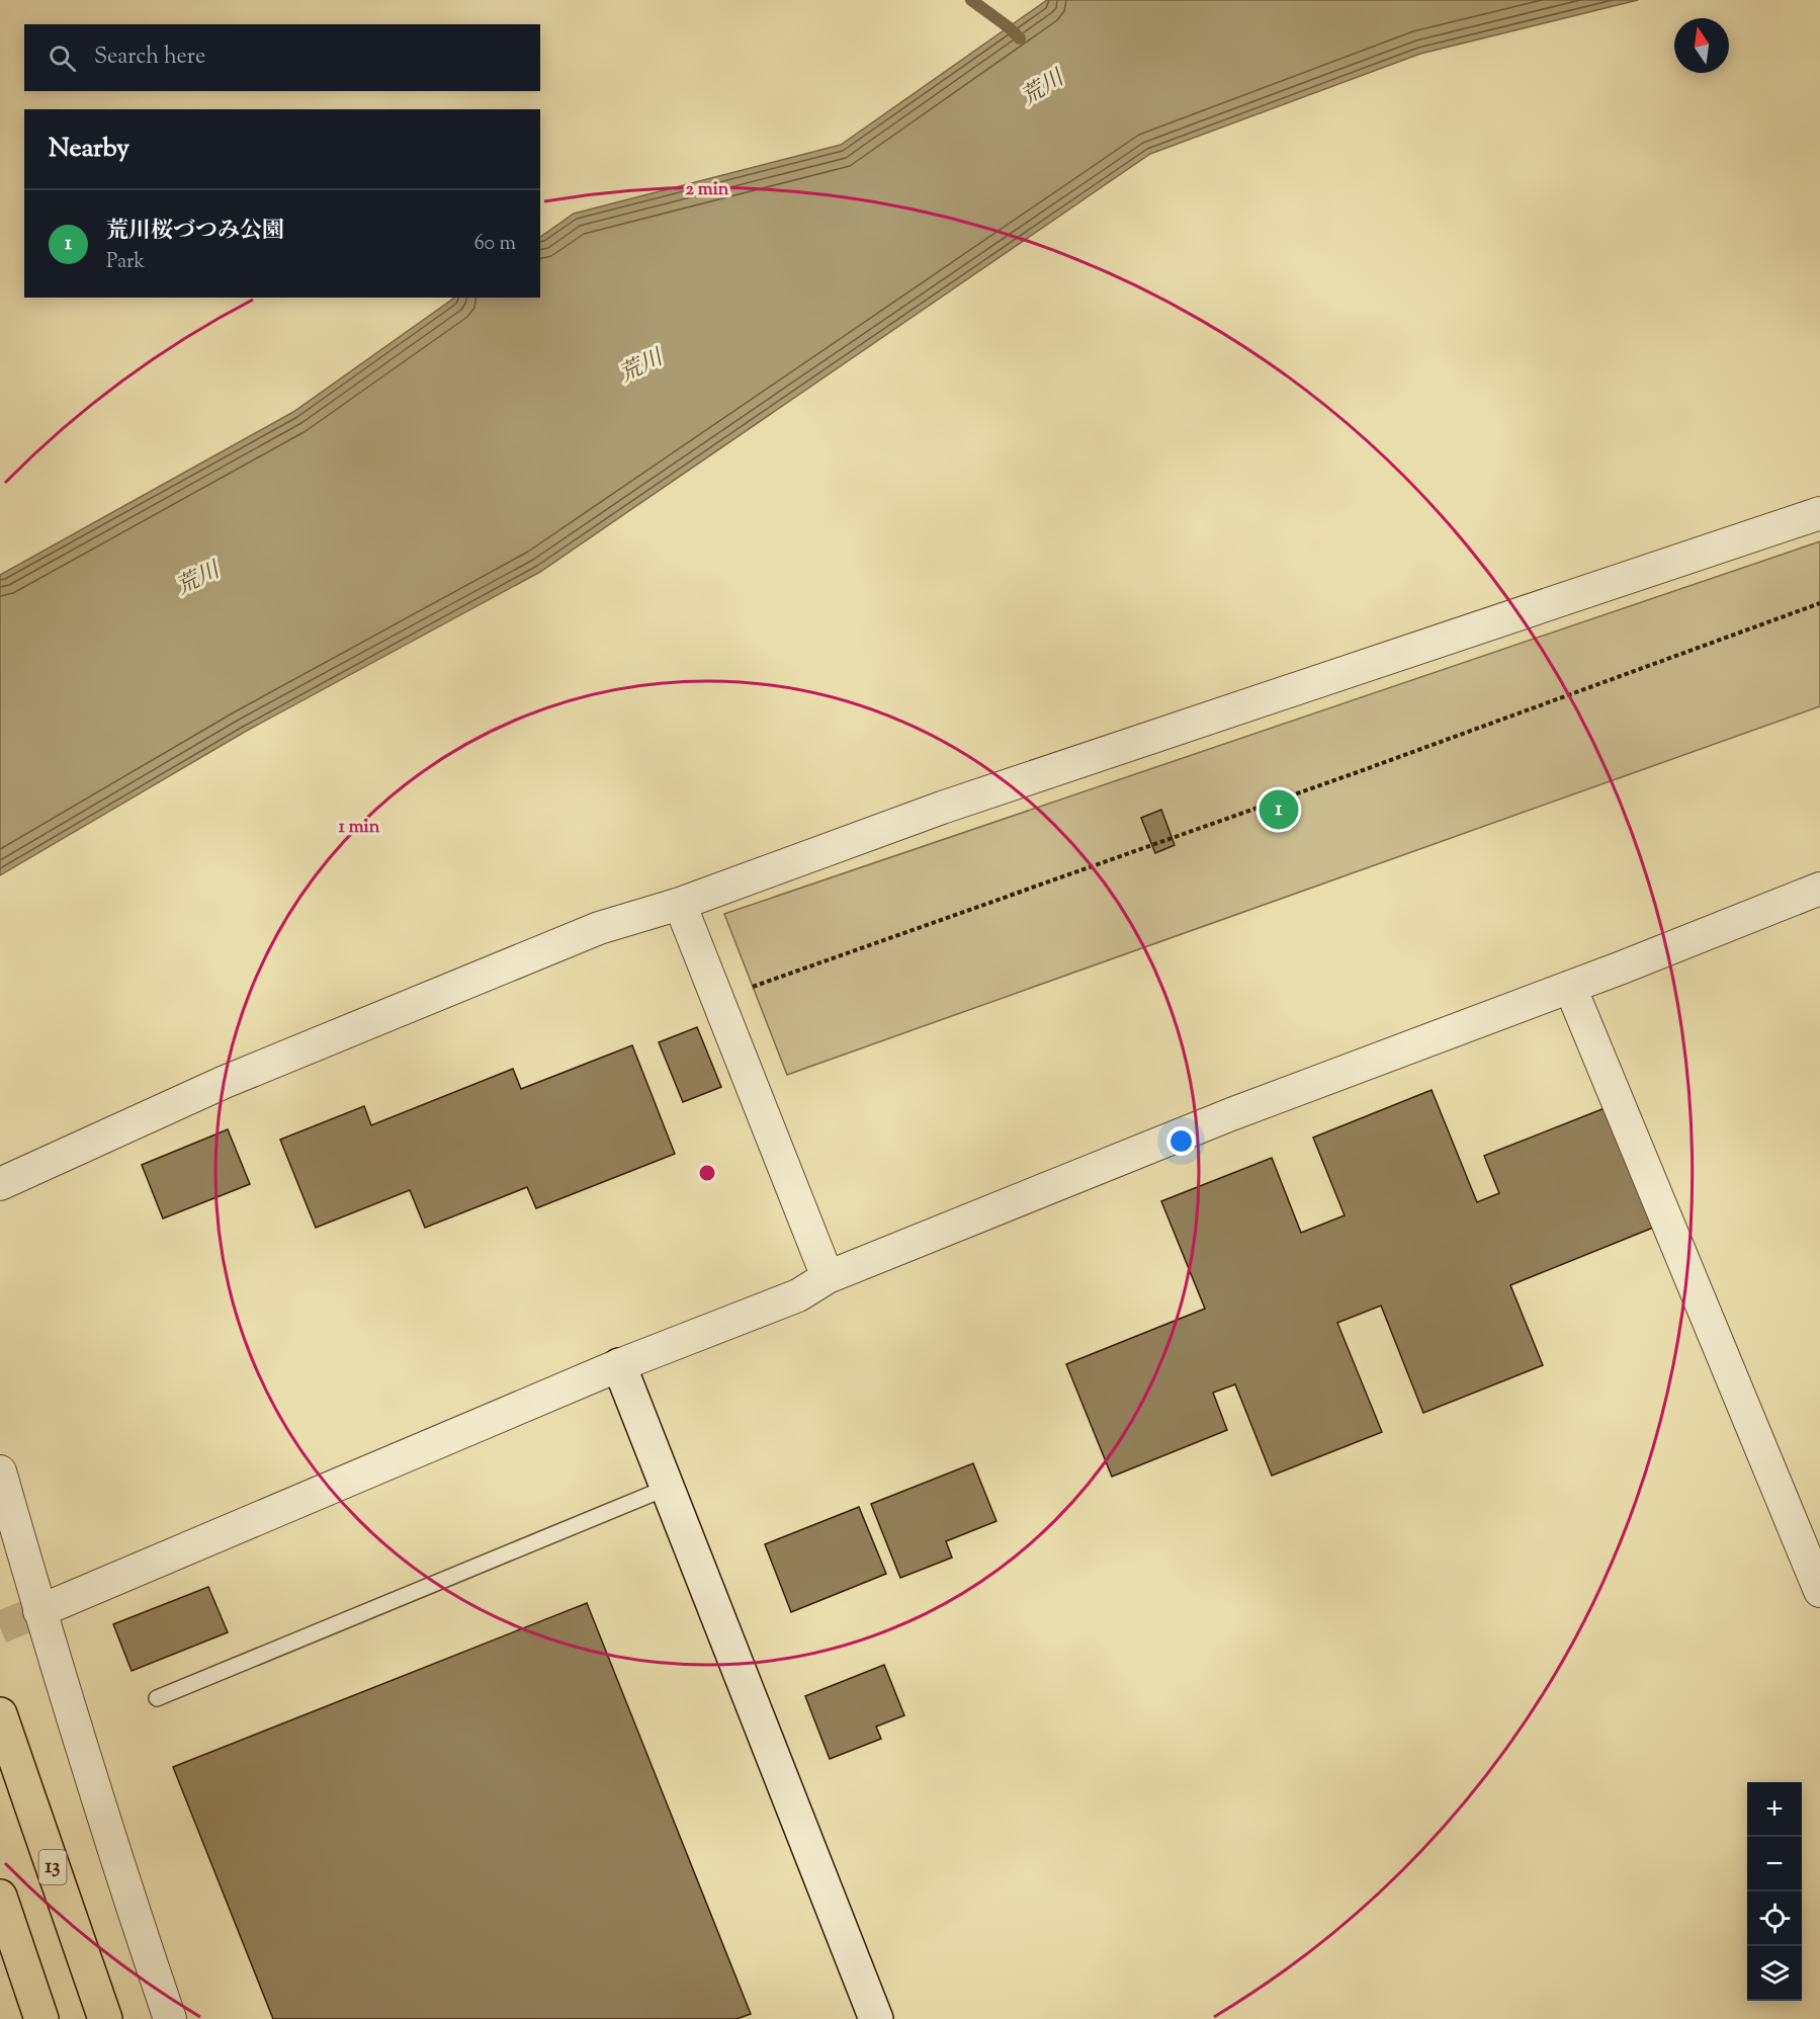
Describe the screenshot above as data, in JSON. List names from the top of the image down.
{
  "streets": {
    "highway": ["13"]
  },
  "water": ["荒川"],
  "north": "top",
  "page": {
    "search": "Search here",
    "heading": "Nearby",
    "list": [
      {
        "mark": "1",
        "name": "荒川桜づつみ公園",
        "note": "Park",
        "value": "60 m"
      }
    ],
    "pins": "1",
    "map_buttons": ["+", "−"]
  },
  "rings": ["2 min", "1 min"]
}
